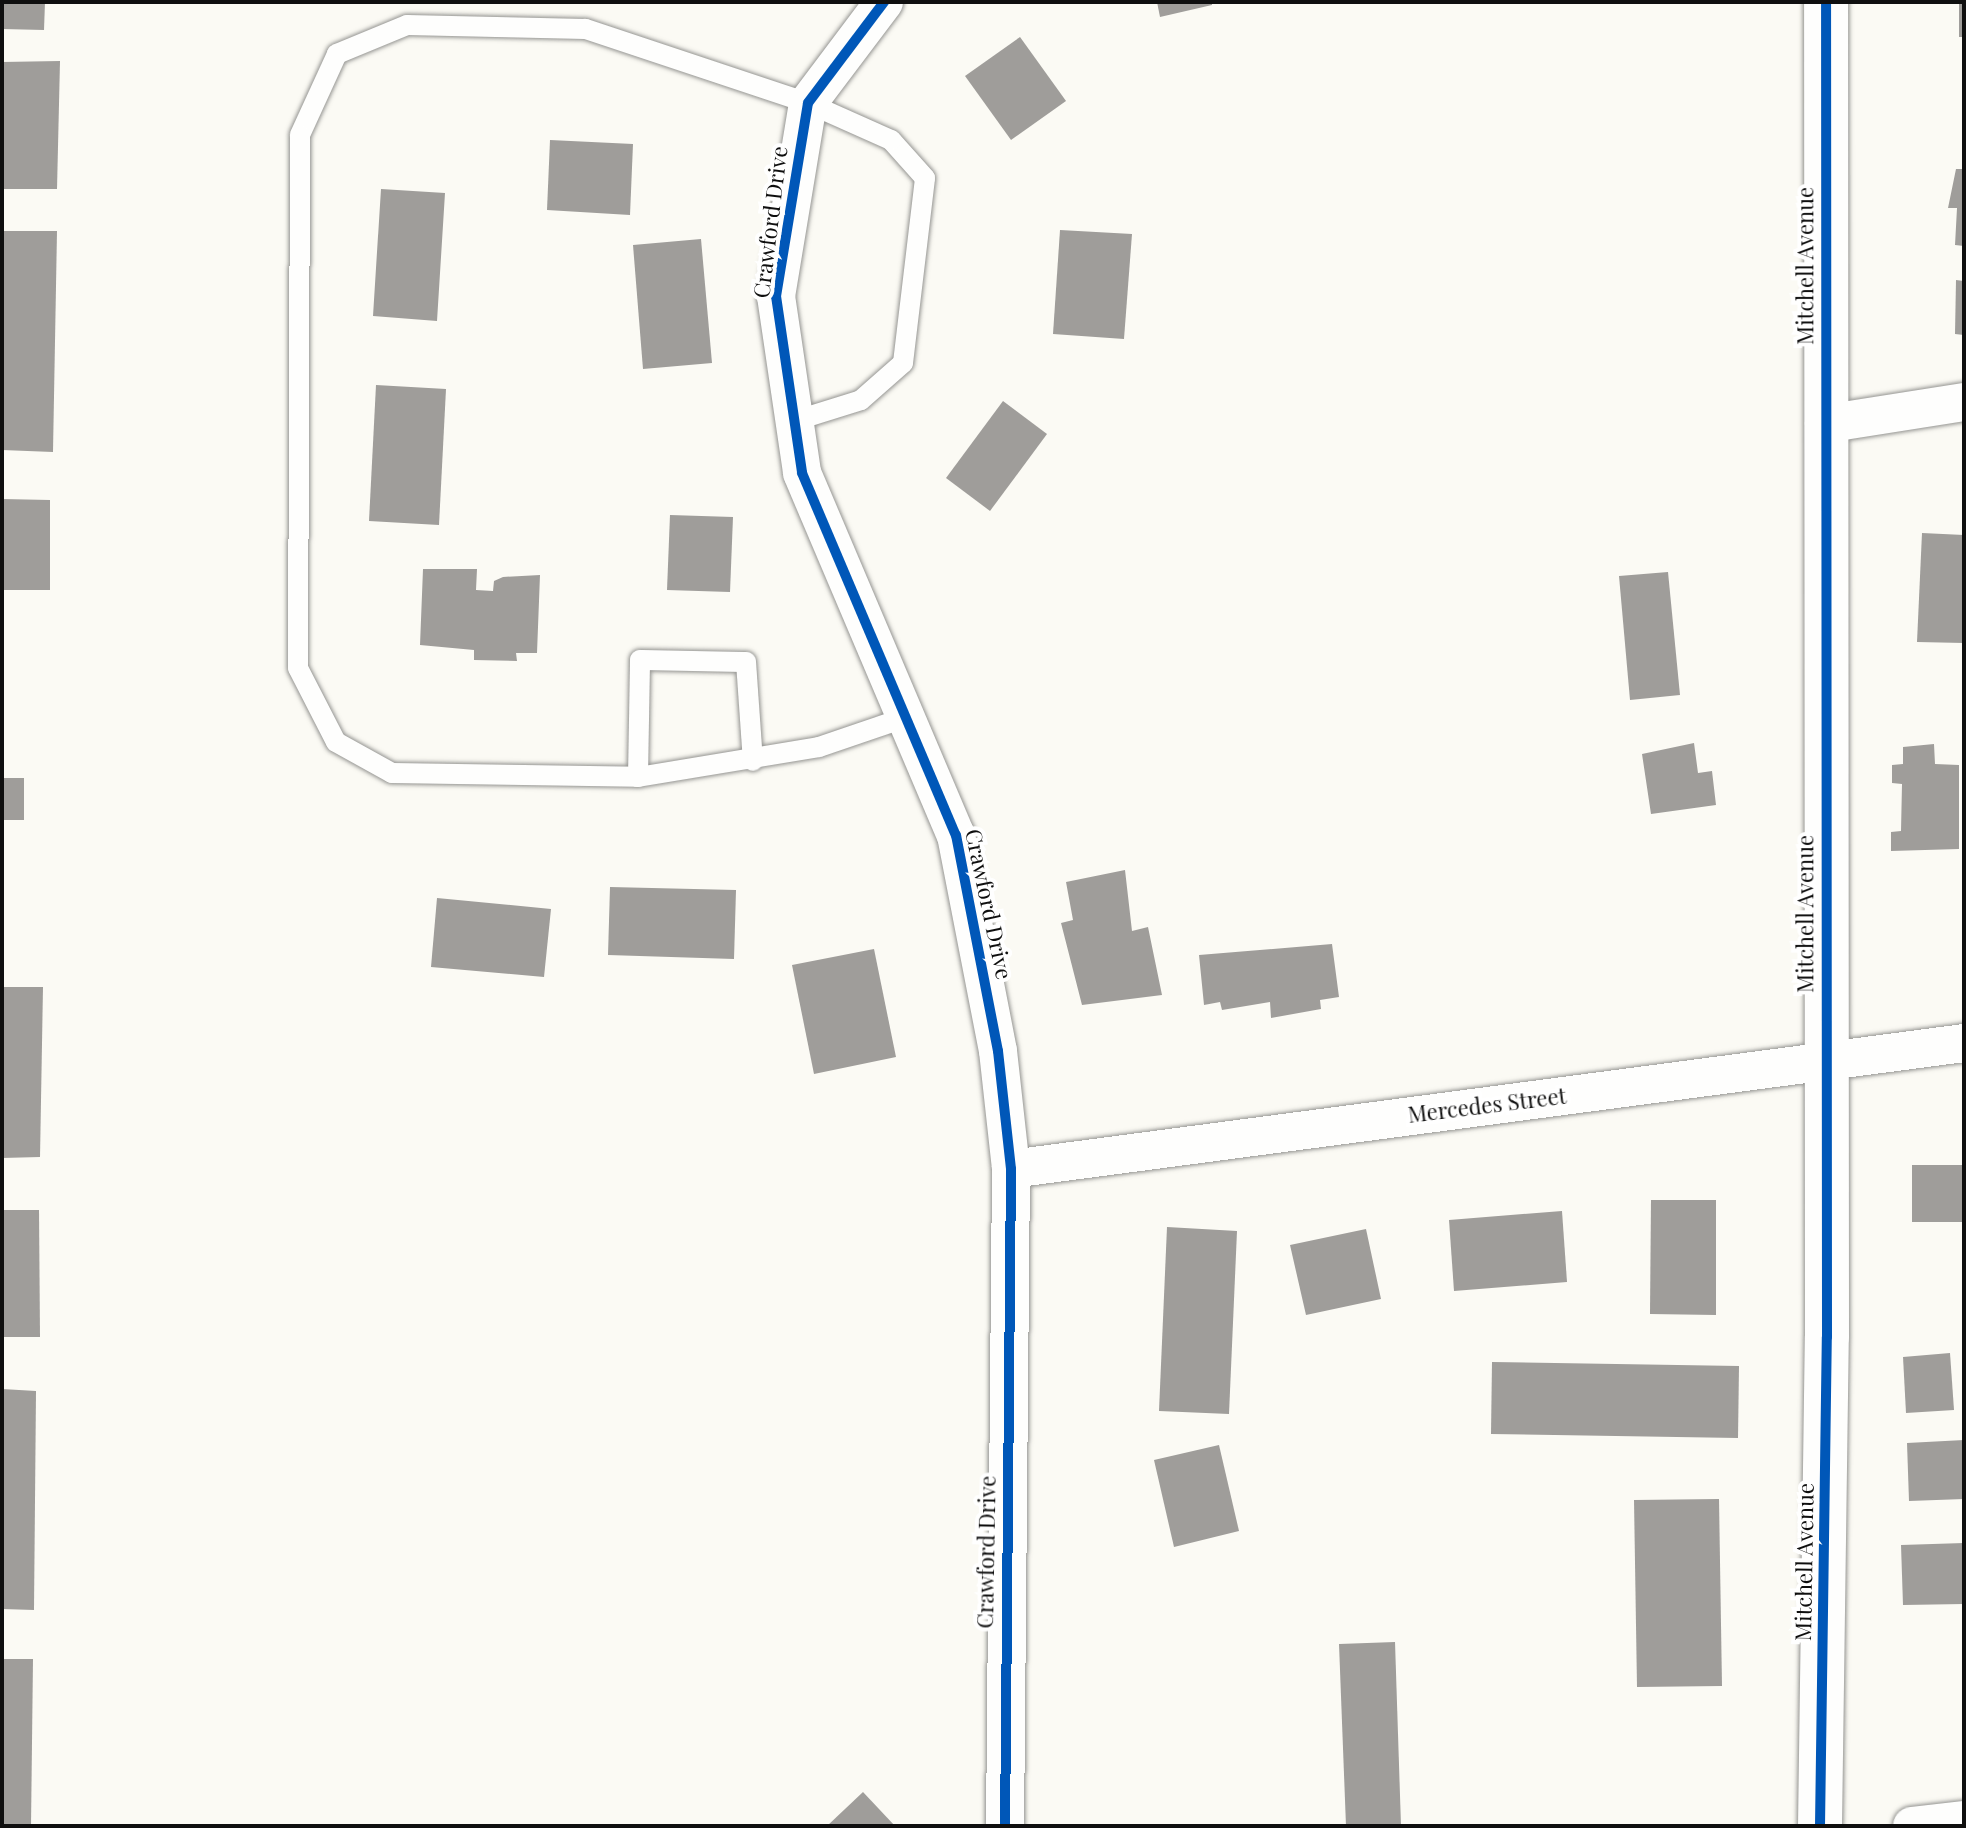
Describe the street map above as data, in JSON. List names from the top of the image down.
{
  "streets": {
    "street": ["Crawford Drive", "Mitchell Avenue", "Mercedes Street"]
  },
  "crossings": [
    ["Crawford Drive", "Mercedes Street"],
    ["Mitchell Avenue", "Mercedes Street"]
  ]
}
